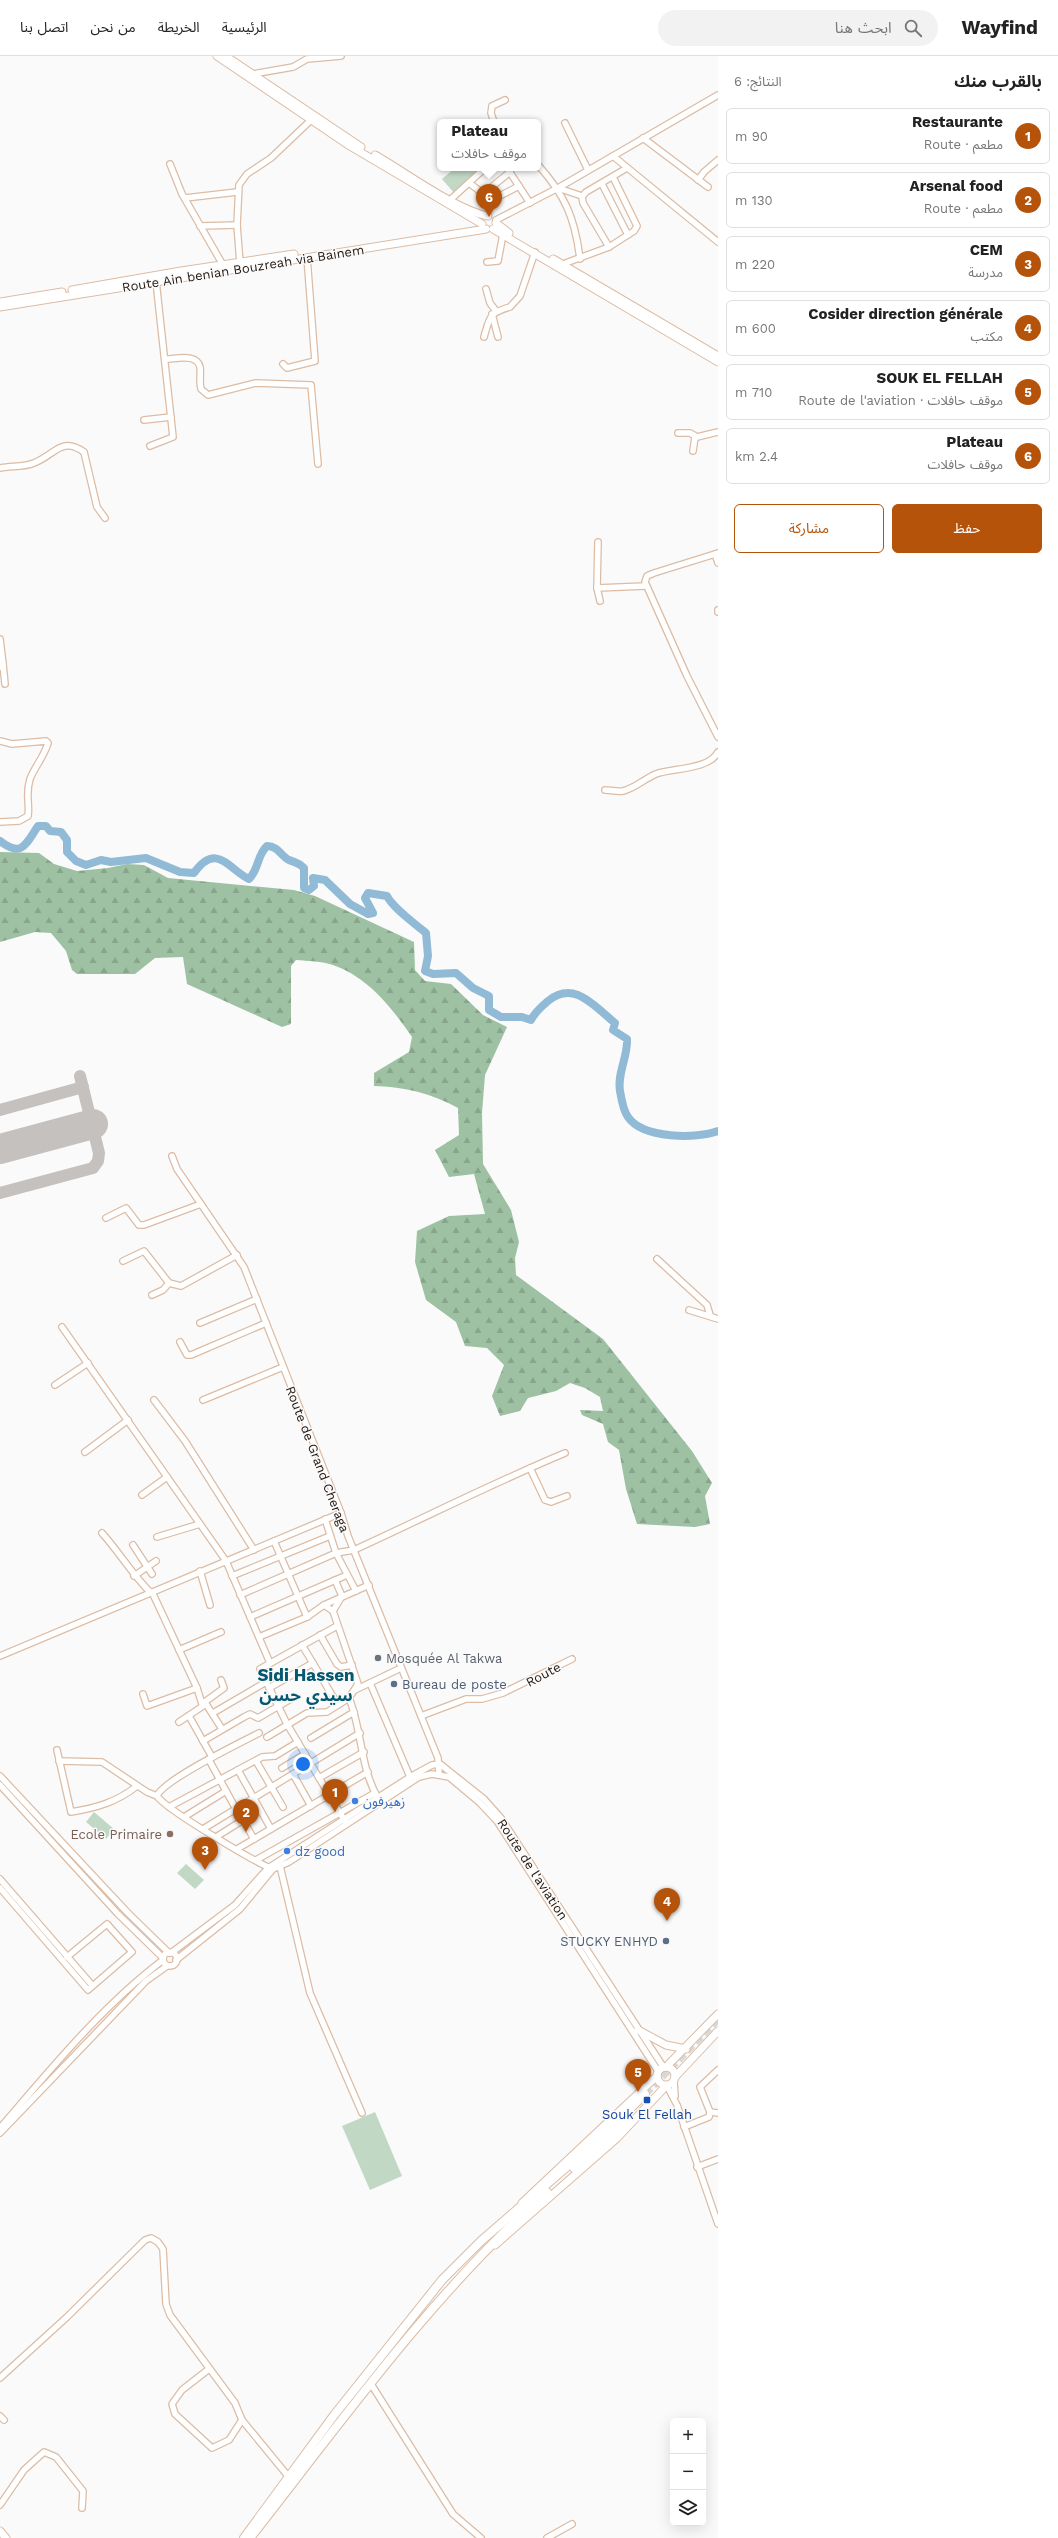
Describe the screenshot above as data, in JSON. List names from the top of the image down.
{
  "streets": {
    "main road": ["Route Ain benian Bouzreah via Bainem"],
    "street": ["Route de Grand Cheraga", "Route", "Route de l'aviation"]
  },
  "crossings": [
    ["Route de Grand Cheraga", "Route"],
    ["Route de Grand Cheraga", "Route de l'aviation"]
  ],
  "districts": ["Sidi Hassen سيدي حسن"],
  "places": {
    "other": [
      "Mosquée Al Takwa",
      "Bureau de poste",
      "زهيرفون",
      "Ecole Primaire",
      "dz good",
      "STUCKY ENHYD"
    ],
    "transit": ["Souk El Fellah"]
  },
  "page": {
    "header": "Wayfind",
    "search": "ابحث هنا",
    "nav": [
      "الرئيسية",
      "الخريطة",
      "من نحن",
      "اتصل بنا"
    ],
    "heading": ["بالقرب منك", "النتائج: 6"],
    "list": [
      {
        "mark": "1",
        "name": "Restaurante",
        "note": "مطعم · Route",
        "value": "90 m"
      },
      {
        "mark": "2",
        "name": "Arsenal food",
        "note": "مطعم · Route",
        "value": "130 m"
      },
      {
        "mark": "3",
        "name": "CEM",
        "note": "مدرسة",
        "value": "220 m"
      },
      {
        "mark": "4",
        "name": "Cosider direction générale",
        "note": "مكتب",
        "value": "600 m"
      },
      {
        "mark": "5",
        "name": "SOUK EL FELLAH",
        "note": "موقف حافلات · Route de l'aviation",
        "value": "710 m"
      },
      {
        "mark": "6",
        "name": "Plateau",
        "note": "موقف حافلات",
        "value": "2.4 km"
      }
    ],
    "popup": ["Plateau", "موقف حافلات"],
    "pins": [
      "6",
      "1",
      "2",
      "3",
      "4",
      "5"
    ],
    "buttons": ["حفظ", "مشاركة"],
    "map_buttons": ["+", "−"]
  }
}
